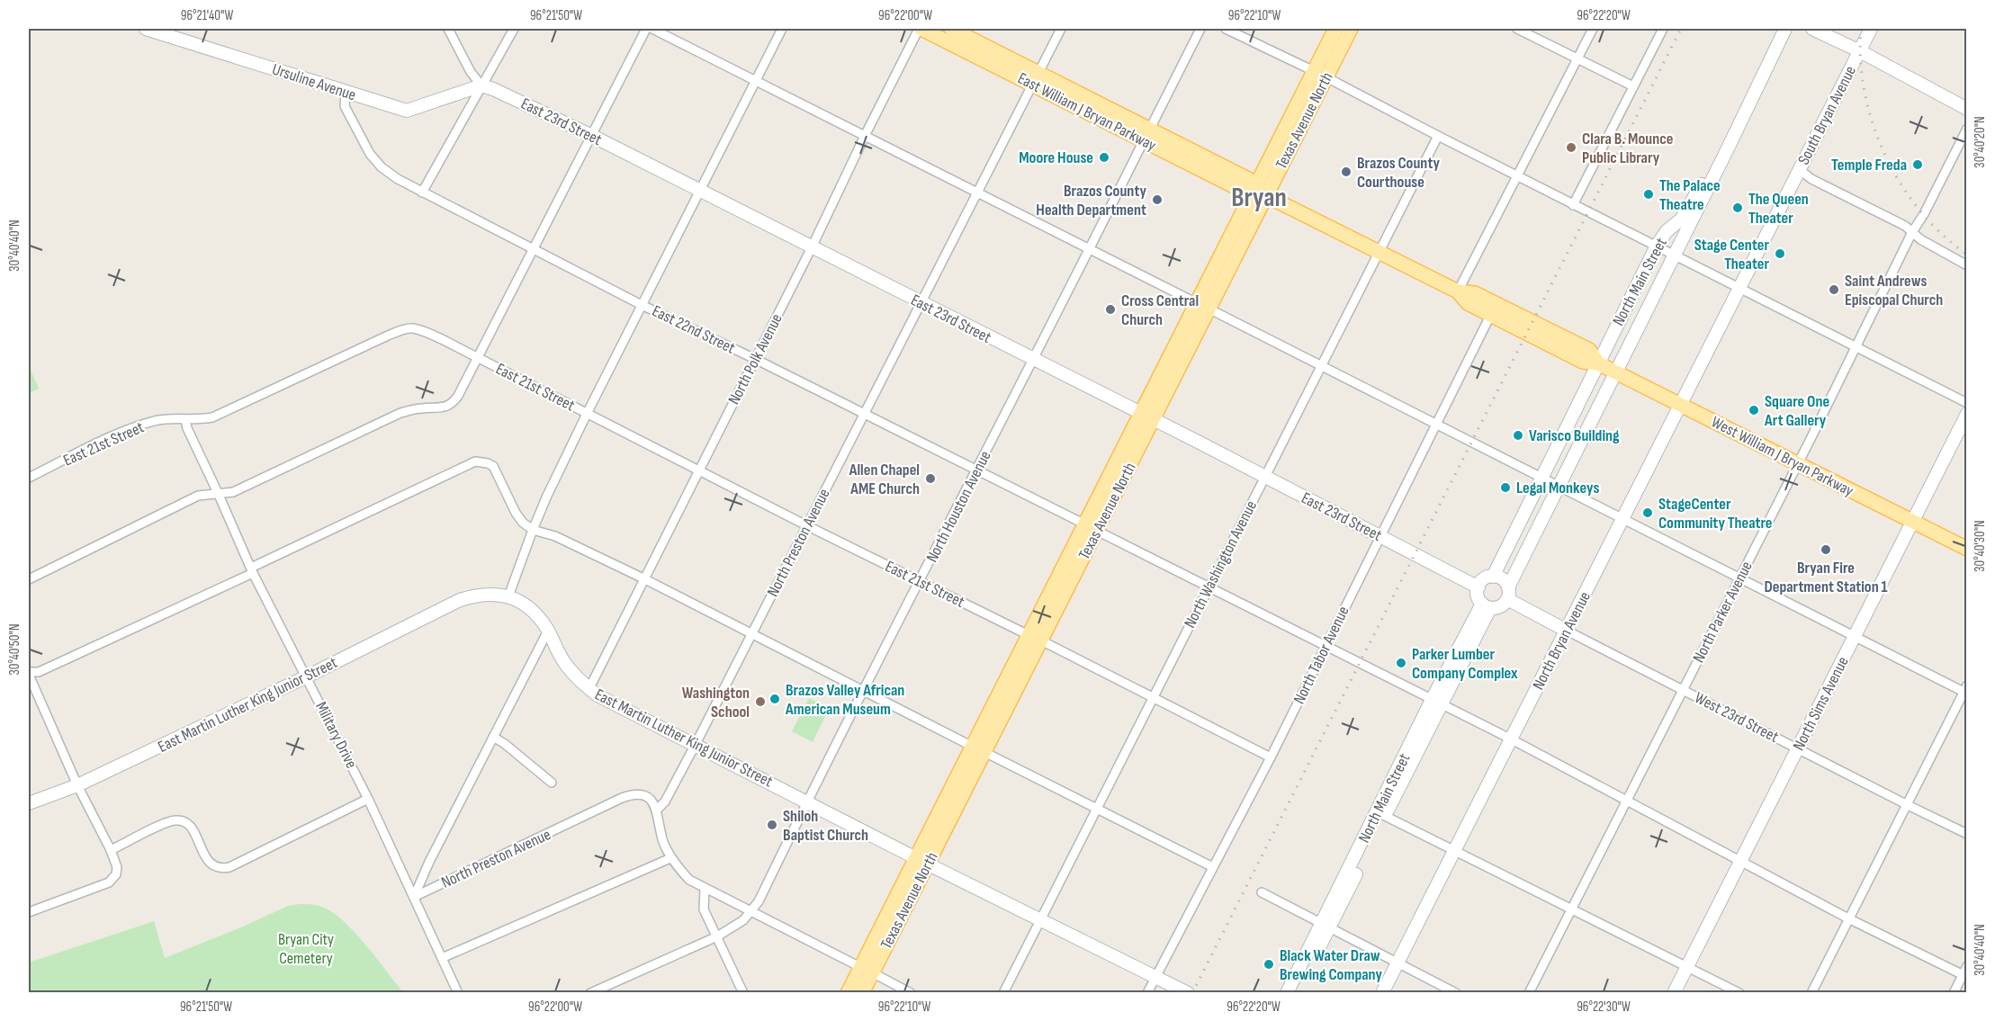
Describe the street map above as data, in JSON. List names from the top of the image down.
{
  "streets": {
    "main road": ["East William J Bryan Parkway", "Texas Avenue North", "West William J Bryan Parkway"],
    "street": [
      "Ursuline Avenue",
      "South Bryan Avenue",
      "East 23rd Street",
      "North Main Street",
      "East 22nd Street",
      "North Polk Avenue",
      "East 21st Street",
      "North Houston Avenue",
      "North Preston Avenue",
      "North Washington Avenue",
      "North Parker Avenue",
      "North Bryan Avenue",
      "North Tabor Avenue",
      "North Sims Avenue",
      "East Martin Luther King Junior Street",
      "West 23rd Street",
      "Military Drive"
    ]
  },
  "crossings": [
    ["Ursuline Avenue", "East 23rd Street"],
    ["Ursuline Avenue", "East 22nd Street"],
    ["East William J Bryan Parkway", "Texas Avenue North"],
    ["East William J Bryan Parkway", "North Main Street"],
    ["East William J Bryan Parkway", "North Polk Avenue"],
    ["East William J Bryan Parkway", "West William J Bryan Parkway"],
    ["East William J Bryan Parkway", "North Houston Avenue"],
    ["East William J Bryan Parkway", "North Preston Avenue"],
    ["East William J Bryan Parkway", "North Washington Avenue"],
    ["East William J Bryan Parkway", "North Tabor Avenue"],
    ["South Bryan Avenue", "North Bryan Avenue"],
    ["Texas Avenue North", "East 23rd Street"],
    ["Texas Avenue North", "East 22nd Street"],
    ["Texas Avenue North", "East 21st Street"],
    ["Texas Avenue North", "East Martin Luther King Junior Street"],
    ["East 23rd Street", "North Main Street"],
    ["East 23rd Street", "North Polk Avenue"],
    ["East 23rd Street", "North Houston Avenue"],
    ["East 23rd Street", "North Preston Avenue"],
    ["East 23rd Street", "North Washington Avenue"],
    ["East 23rd Street", "North Tabor Avenue"],
    ["East 23rd Street", "West 23rd Street"],
    ["North Main Street", "East 22nd Street"],
    ["North Main Street", "West William J Bryan Parkway"],
    ["North Main Street", "West 23rd Street"],
    ["East 22nd Street", "North Polk Avenue"],
    ["East 22nd Street", "North Houston Avenue"],
    ["East 22nd Street", "North Preston Avenue"],
    ["East 22nd Street", "North Washington Avenue"],
    ["East 22nd Street", "North Parker Avenue"],
    ["East 22nd Street", "North Bryan Avenue"],
    ["East 22nd Street", "North Tabor Avenue"],
    ["East 22nd Street", "North Sims Avenue"],
    ["North Polk Avenue", "East 21st Street"],
    ["North Polk Avenue", "East Martin Luther King Junior Street"],
    ["East 21st Street", "North Houston Avenue"],
    ["East 21st Street", "North Preston Avenue"],
    ["East 21st Street", "North Washington Avenue"],
    ["East 21st Street", "North Tabor Avenue"],
    ["East 21st Street", "Military Drive"],
    ["West William J Bryan Parkway", "North Parker Avenue"],
    ["West William J Bryan Parkway", "North Bryan Avenue"],
    ["West William J Bryan Parkway", "North Sims Avenue"],
    ["North Houston Avenue", "East Martin Luther King Junior Street"],
    ["North Preston Avenue", "East Martin Luther King Junior Street"],
    ["North Preston Avenue", "Military Drive"],
    ["North Washington Avenue", "East Martin Luther King Junior Street"],
    ["North Parker Avenue", "West 23rd Street"],
    ["North Bryan Avenue", "West 23rd Street"],
    ["North Tabor Avenue", "East Martin Luther King Junior Street"],
    ["North Sims Avenue", "West 23rd Street"],
    ["East Martin Luther King Junior Street", "Military Drive"]
  ],
  "districts": ["Bryan"],
  "parks": ["Bryan City Cemetery"],
  "places": [
    "Clara B. Mounce Public Library",
    "Moore House",
    "Temple Freda",
    "Brazos County Courthouse",
    "The Palace Theatre",
    "Brazos County Health Department",
    "The Queen Theater",
    "Stage Center Theater",
    "Saint Andrews Episcopal Church",
    "Cross Central Church",
    "Square One Art Gallery",
    "Varisco Building",
    "Allen Chapel AME Church",
    "Legal Monkeys",
    "StageCenter Community Theatre",
    "Bryan Fire Department Station 1",
    "Parker Lumber Company Complex",
    "Brazos Valley African American Museum",
    "Washington School",
    "Shiloh Baptist Church",
    "Black Water Draw Brewing Company"
  ],
  "coordinates": [
    "96°21'40\"W",
    "96°21'50\"W",
    "96°22'00\"W",
    "96°22'10\"W",
    "96°22'20\"W",
    "30°40'20\"N",
    "30°40'40\"N",
    "30°40'30\"N",
    "30°40'50\"N",
    "96°22'30\"W"
  ]
}
